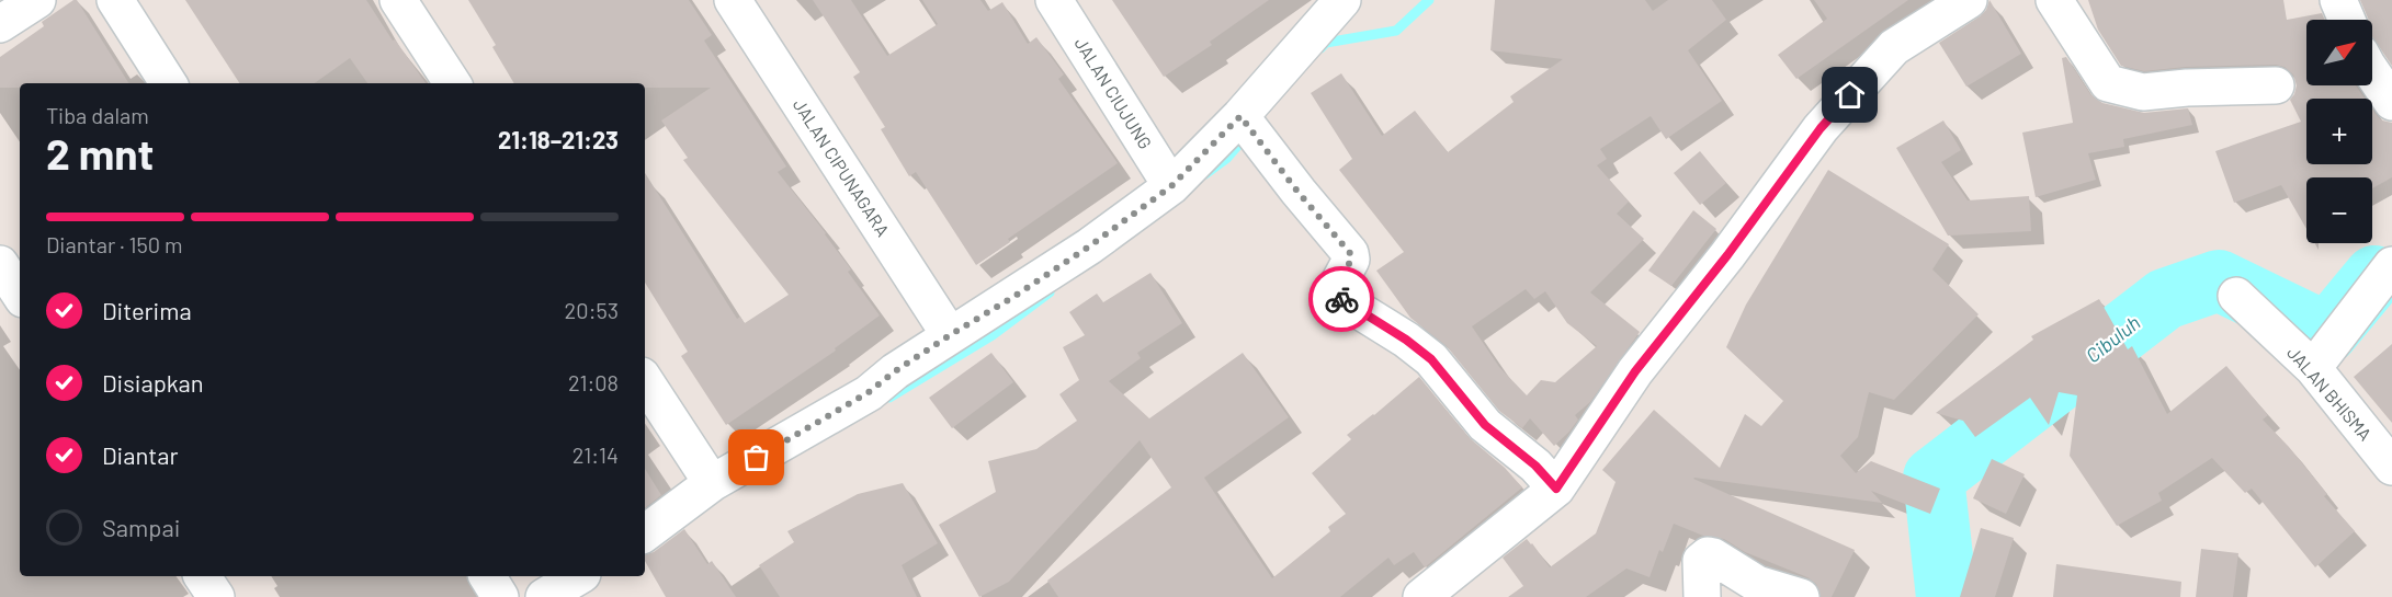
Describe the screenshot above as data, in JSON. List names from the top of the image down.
{
  "streets": {
    "street": ["JALAN CIUJUNG", "JALAN CIPUNAGARA", "JALAN BHISMA"]
  },
  "water": ["Cibuluh"],
  "north": "top right",
  "page": {
    "map_buttons": ["+", "−"],
    "heading": ["2 mnt", "Tiba dalam", "21:18–21:23"],
    "bar": "Diantar · 150 m",
    "list": [
      ["Diterima", "20:53"],
      ["Disiapkan", "21:08"],
      ["Diantar", "21:14"],
      "Sampai"
    ]
  }
}
